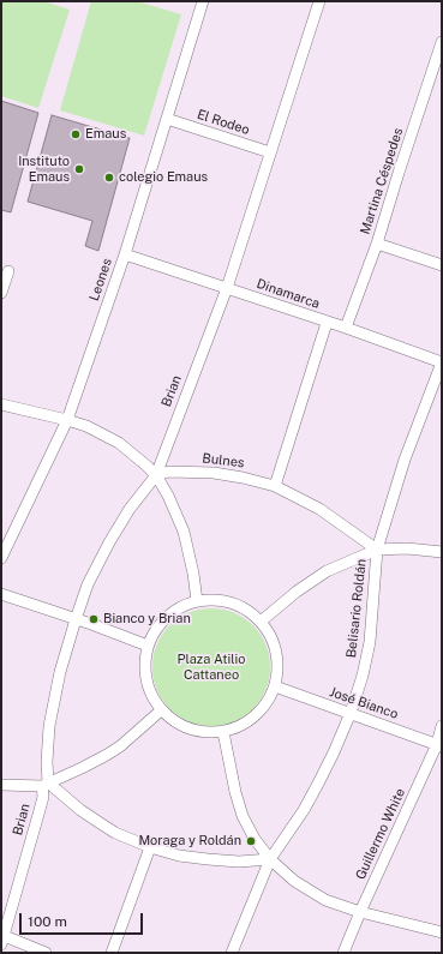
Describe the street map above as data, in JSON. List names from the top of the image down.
{
  "streets": {
    "street": [
      "El Rodeo",
      "Martina Céspedes",
      "Leones",
      "Dinamarca",
      "Brian",
      "Bulnes",
      "Belisario Roldán",
      "José Bianco",
      "Guillermo White"
    ]
  },
  "crossings": [
    ["El Rodeo", "Leones"],
    ["El Rodeo", "Brian"],
    ["Martina Céspedes", "Dinamarca"],
    ["Leones", "Dinamarca"],
    ["Dinamarca", "Brian"],
    ["Dinamarca", "Belisario Roldán"],
    ["Brian", "Bulnes"],
    ["Bulnes", "Belisario Roldán"],
    ["Belisario Roldán", "José Bianco"],
    ["José Bianco", "Guillermo White"]
  ],
  "parks": ["Plaza Atilio Cattaneo"],
  "places": [
    "Emaus",
    "Instituto Emaus",
    "colegio Emaus",
    "Bianco y Brian",
    "Moraga y Roldán"
  ],
  "scale_bar": "100 m"
}
